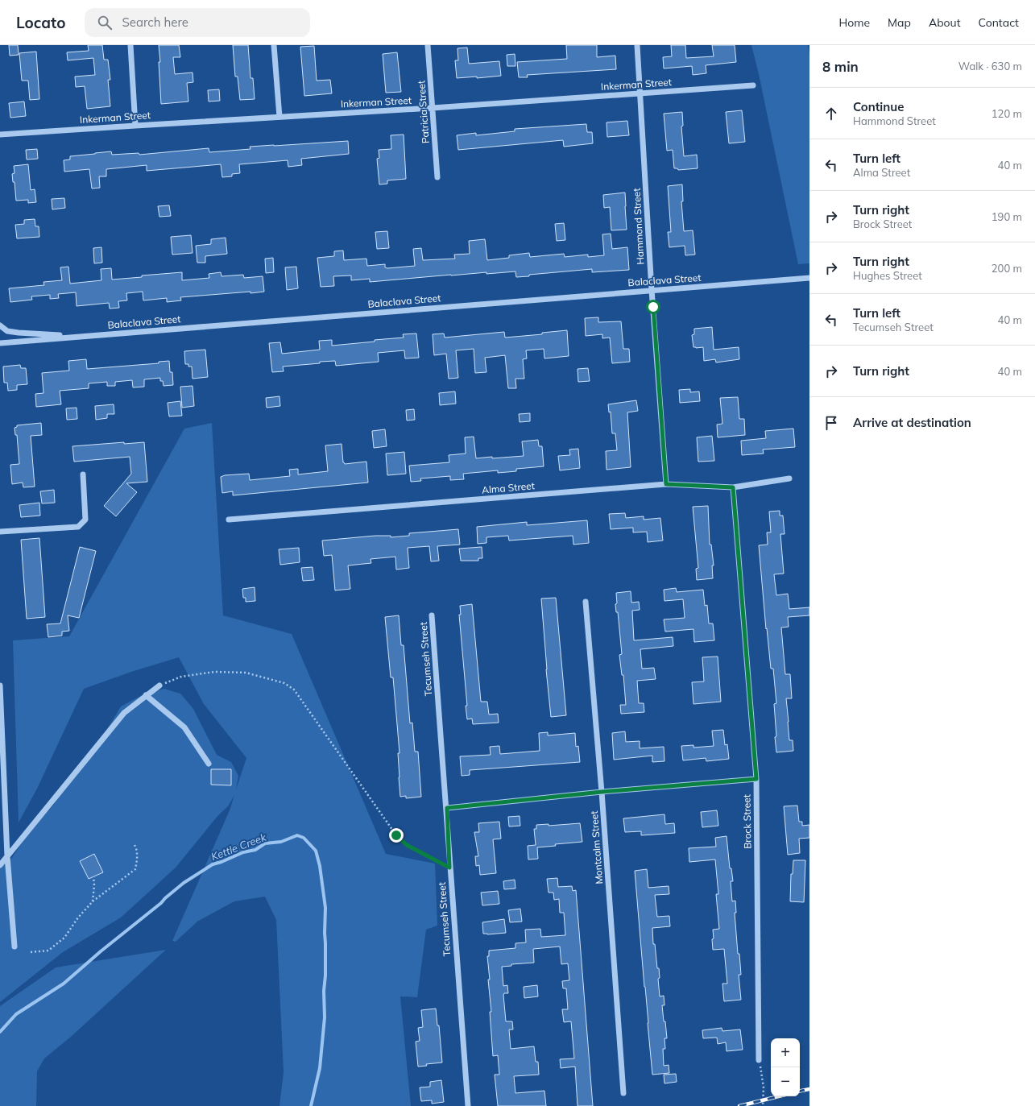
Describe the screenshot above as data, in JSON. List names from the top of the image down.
{
  "streets": {
    "street": [
      "Inkerman Street",
      "Patricia Street",
      "Hammond Street",
      "Balaclava Street",
      "Alma Street",
      "Tecumseh Street",
      "Brock Street",
      "Montcalm Street"
    ]
  },
  "crossings": [
    ["Inkerman Street", "Patricia Street"],
    ["Inkerman Street", "Hammond Street"],
    ["Hammond Street", "Balaclava Street"],
    ["Hammond Street", "Alma Street"],
    ["Alma Street", "Brock Street"]
  ],
  "water": ["Kettle Creek"],
  "page": {
    "header": "Locato",
    "search": "Search here",
    "nav": [
      "Home",
      "Map",
      "About",
      "Contact"
    ],
    "heading": ["8 min", "Walk · 630 m"],
    "list": [
      ["Continue", "Hammond Street", "120 m"],
      ["Turn left", "Alma Street", "40 m"],
      ["Turn right", "Brock Street", "190 m"],
      ["Turn right", "Hughes Street", "200 m"],
      ["Turn left", "Tecumseh Street", "40 m"],
      ["Turn right", "40 m"],
      "Arrive at destination"
    ],
    "map_buttons": ["+", "−"]
  }
}
